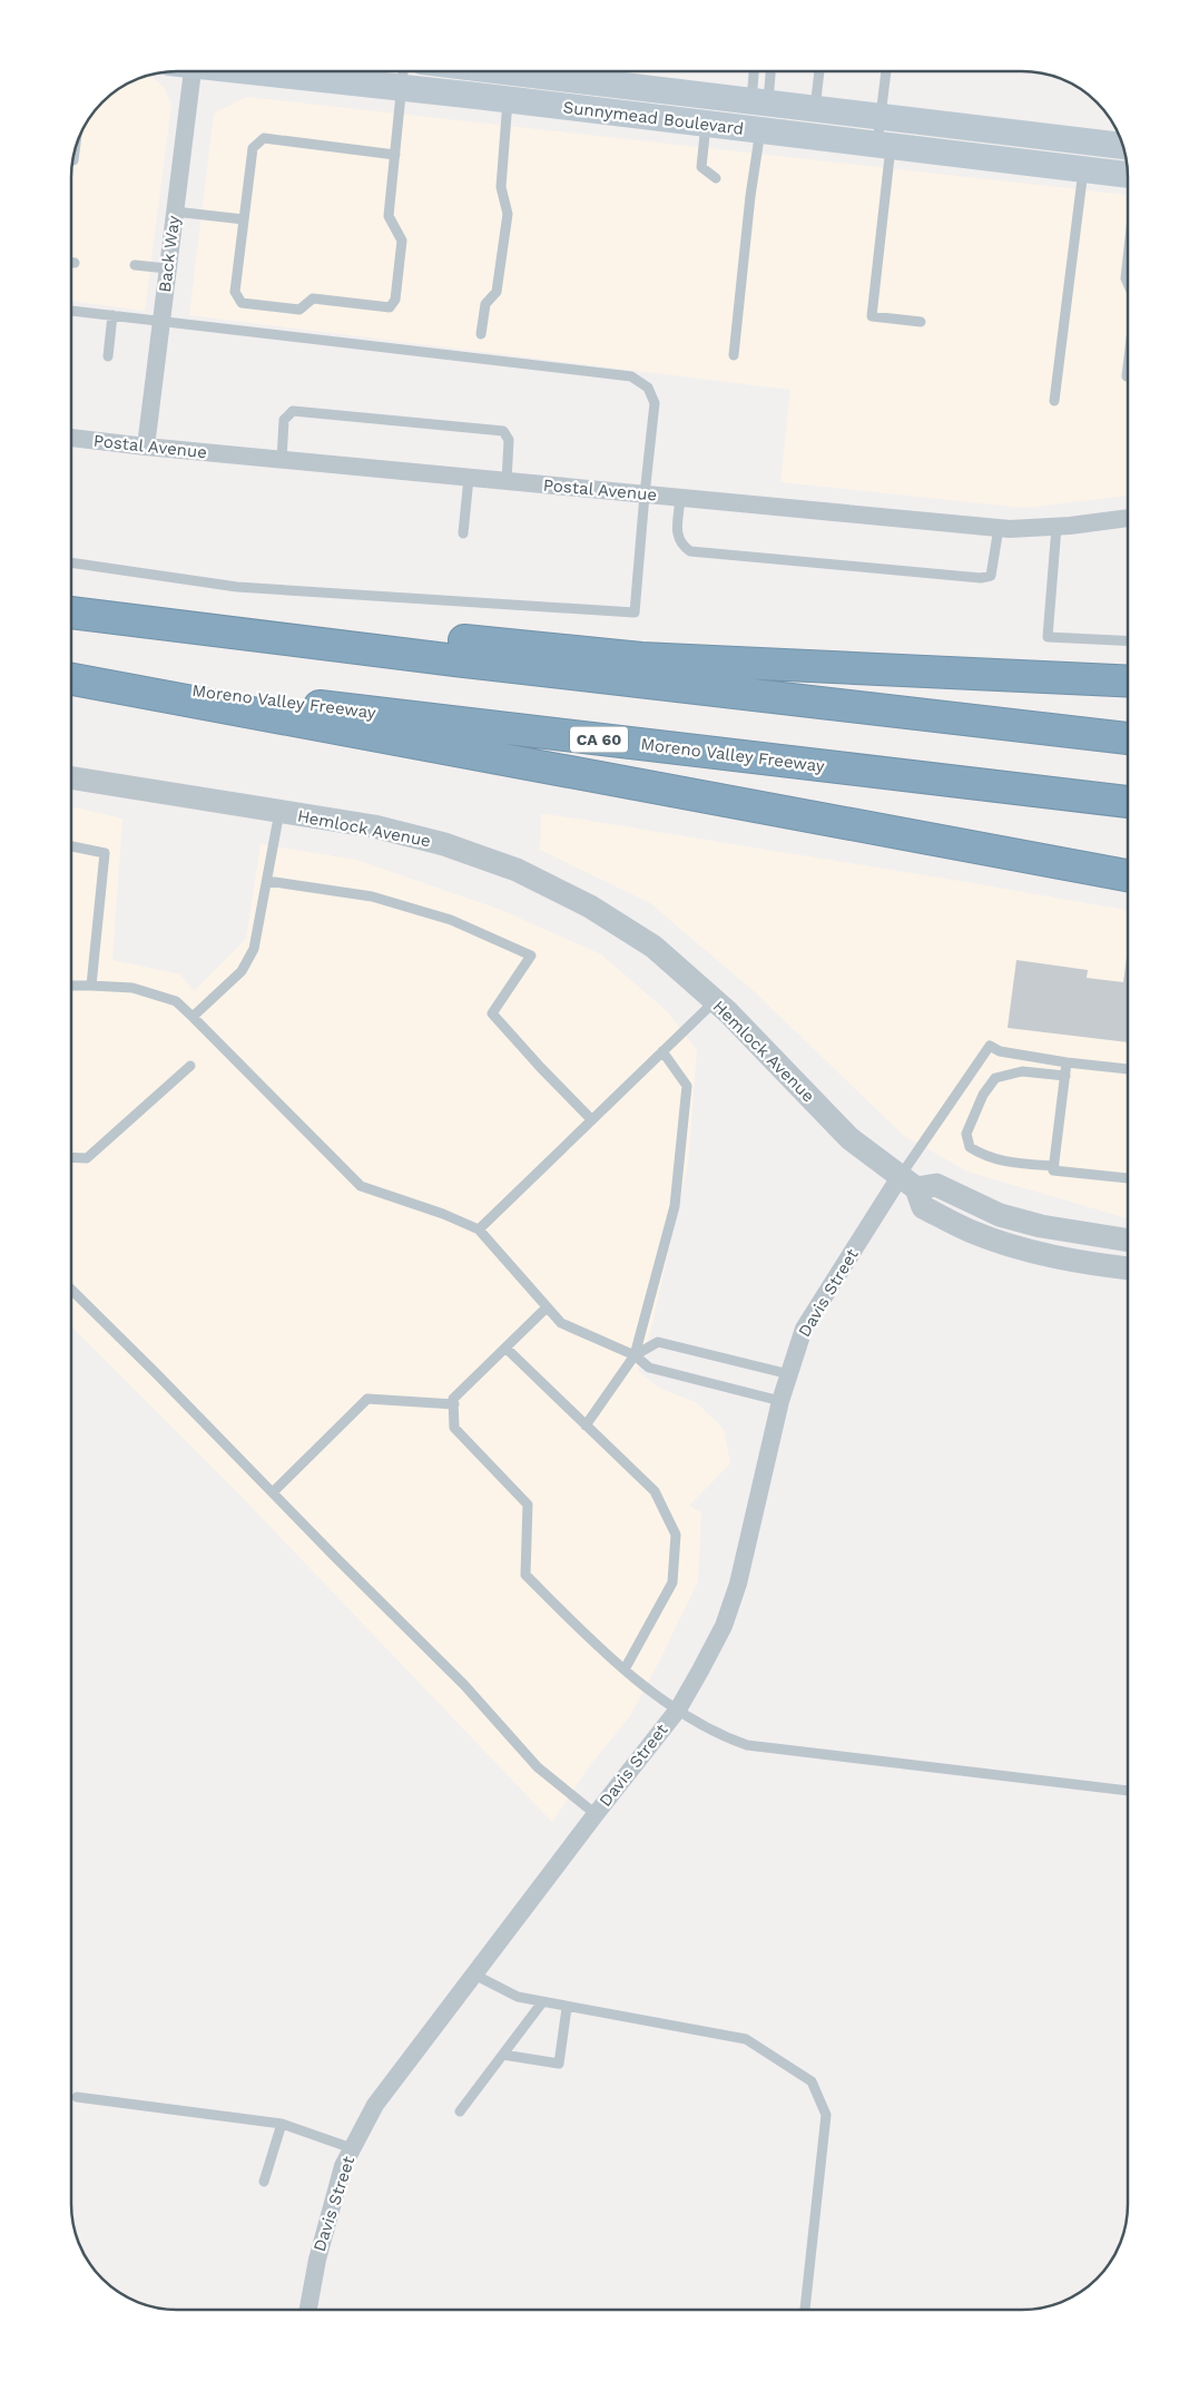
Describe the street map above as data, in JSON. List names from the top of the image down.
{
  "streets": {
    "highway": ["Moreno Valley Freeway", "CA 60"],
    "main road": ["Sunnymead Boulevard"],
    "street": [
      "Back Way",
      "Postal Avenue",
      "Hemlock Avenue",
      "Davis Street"
    ]
  },
  "crossings": [
    ["Back Way", "Postal Avenue"],
    ["Hemlock Avenue", "Davis Street"]
  ]
}
